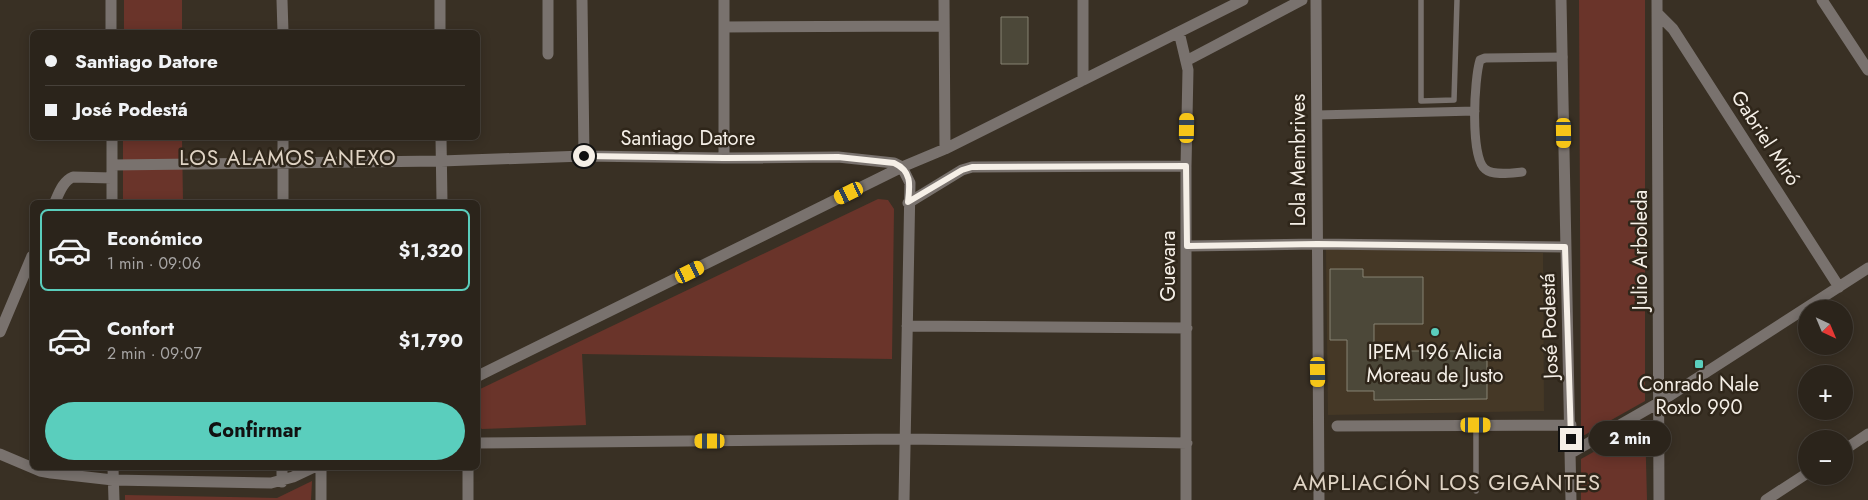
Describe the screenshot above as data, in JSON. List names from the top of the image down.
{
  "streets": {
    "street": [
      "Santiago Datore",
      "Gabriel Miró",
      "Lola Membrives",
      "Julio Arboleda",
      "Guevara",
      "José Podestá"
    ]
  },
  "crossings": [
    ["Gabriel Miró", "Julio Arboleda"]
  ],
  "districts": ["LOS ALAMOS ANEXO", "AMPLIACIÓN LOS GIGANTES"],
  "places": {
    "other": ["IPEM 196 Alicia Moreau de Justo"],
    "transit": ["Conrado Nale Roxlo 990"]
  },
  "north": "bottom right",
  "page": {
    "banner": ["Santiago Datore", "José Podestá"],
    "list": [
      {
        "name": "Económico",
        "note": "1 min · 09:06",
        "value": "$1,320"
      },
      {
        "name": "Confort",
        "note": "2 min · 09:07",
        "value": "$1,790"
      }
    ],
    "map_buttons": ["+", "−"],
    "buttons": "Confirmar",
    "bubble": "2 min"
  }
}
